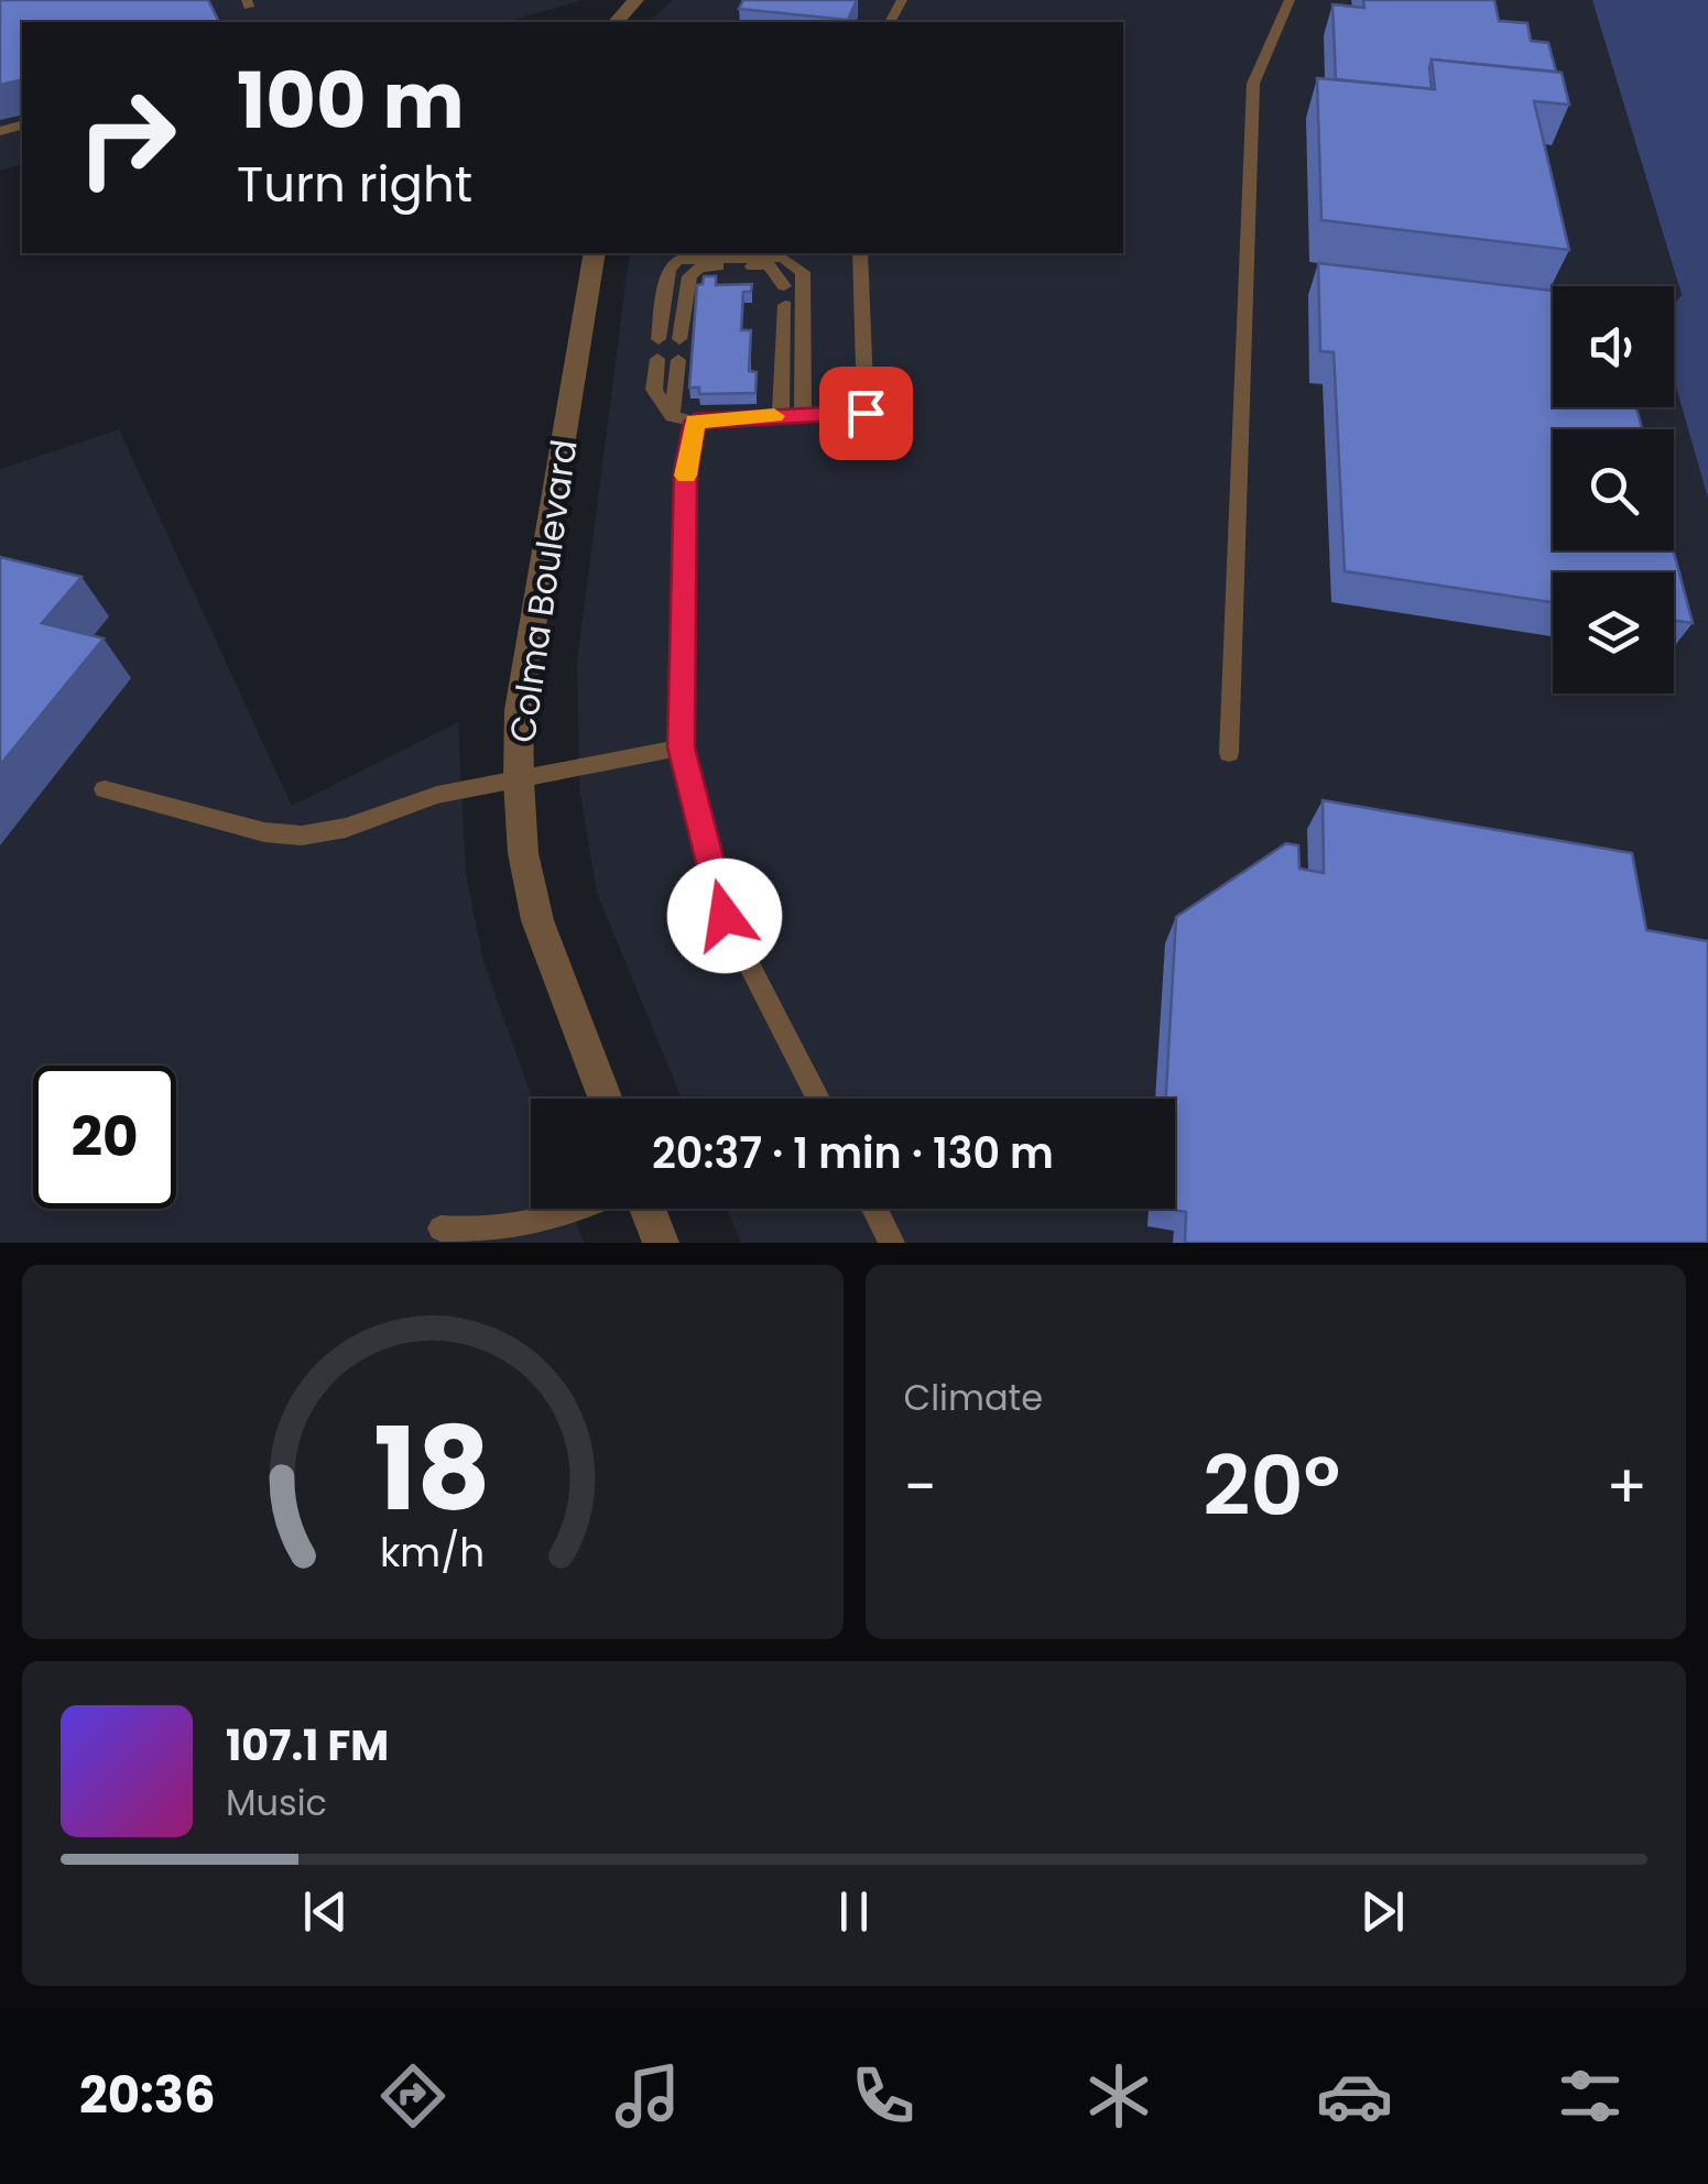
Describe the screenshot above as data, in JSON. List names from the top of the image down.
{
  "streets": {
    "street": ["Colma Boulevard"]
  },
  "page": {
    "turn": ["100 m", "Turn right"],
    "limit": "20",
    "trip": "20:37 · 1 min · 130 m",
    "tile": "Climate",
    "heat": ["−", "20°", "+"],
    "song": ["107.1 FM", "Music"],
    "tabs": "20:36",
    "gauge": ["18", "km/h"]
  }
}
